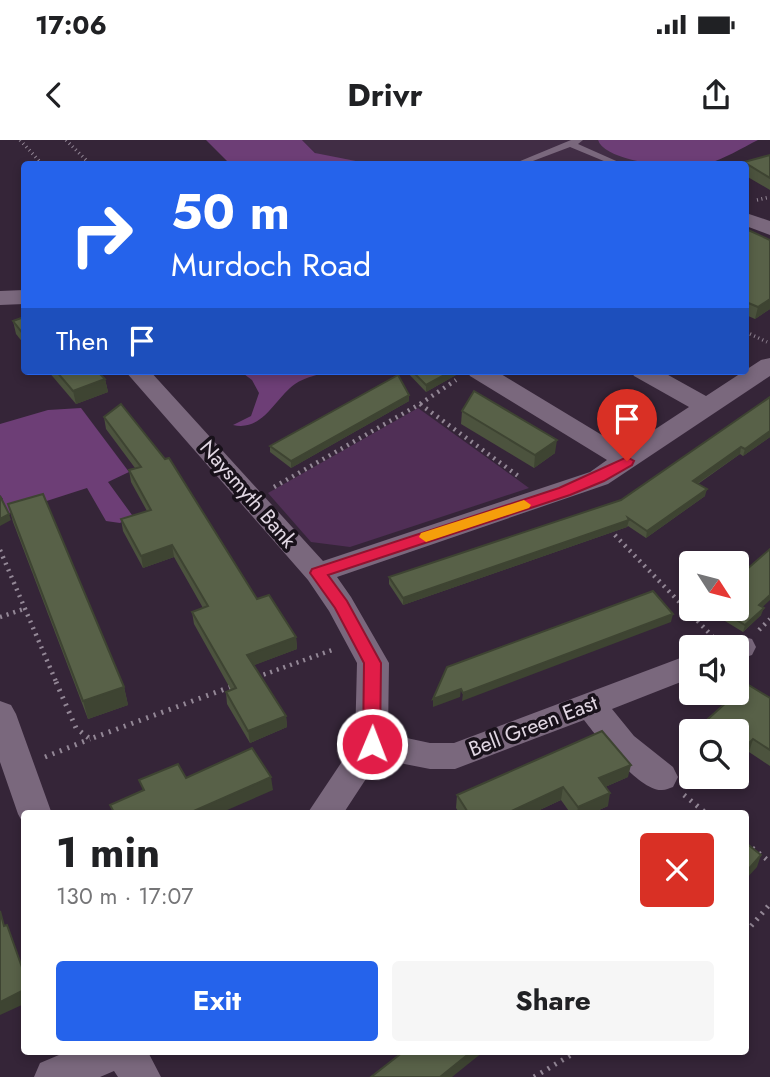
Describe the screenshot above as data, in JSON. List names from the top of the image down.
{
  "streets": {
    "street": ["Naysmyth Bank", "Bell Green East"]
  },
  "crossings": [
    ["Naysmyth Bank", "Bell Green East"]
  ],
  "north": "bottom right",
  "page": {
    "status": "17:06",
    "header": "Drivr",
    "turn": ["50 m", "Murdoch Road"],
    "then": "Then",
    "heading": ["1 min", "130 m · 17:07"],
    "buttons": ["Exit", "Share"]
  }
}
